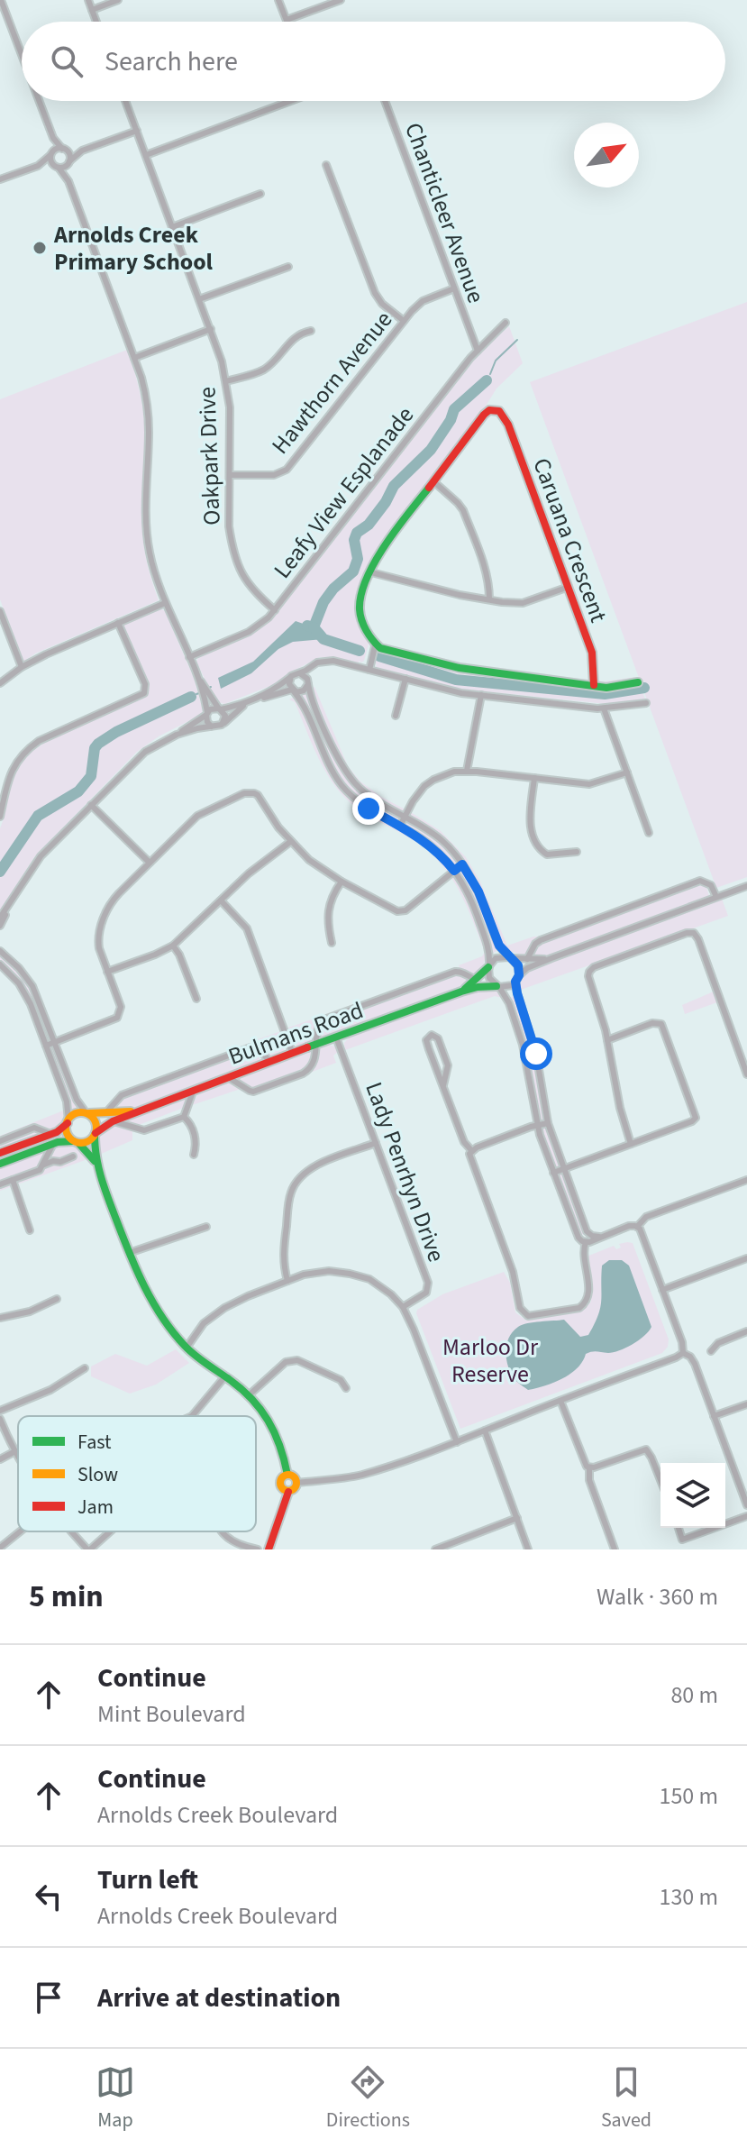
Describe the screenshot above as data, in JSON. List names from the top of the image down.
{
  "streets": {
    "street": [
      "Chanticleer Avenue",
      "Hawthorn Avenue",
      "Oakpark Drive",
      "Leafy View Esplanade",
      "Caruana Crescent",
      "Bulmans Road",
      "Lady Penrhyn Drive"
    ]
  },
  "crossings": [
    ["Chanticleer Avenue", "Hawthorn Avenue"],
    ["Chanticleer Avenue", "Leafy View Esplanade"],
    ["Hawthorn Avenue", "Oakpark Drive"],
    ["Oakpark Drive", "Leafy View Esplanade"],
    ["Bulmans Road", "Lady Penrhyn Drive"]
  ],
  "parks": ["Marloo Dr Reserve"],
  "places": ["Arnolds Creek Primary School"],
  "legend": ["Fast", "Slow", "Jam"],
  "north": "top right",
  "page": {
    "search": "Search here",
    "heading": ["5 min", "Walk · 360 m"],
    "list": [
      ["Continue", "Mint Boulevard", "80 m"],
      ["Continue", "Arnolds Creek Boulevard", "150 m"],
      ["Turn left", "Arnolds Creek Boulevard", "130 m"],
      "Arrive at destination"
    ],
    "nav": ["Map", "Directions", "Saved"]
  }
}
